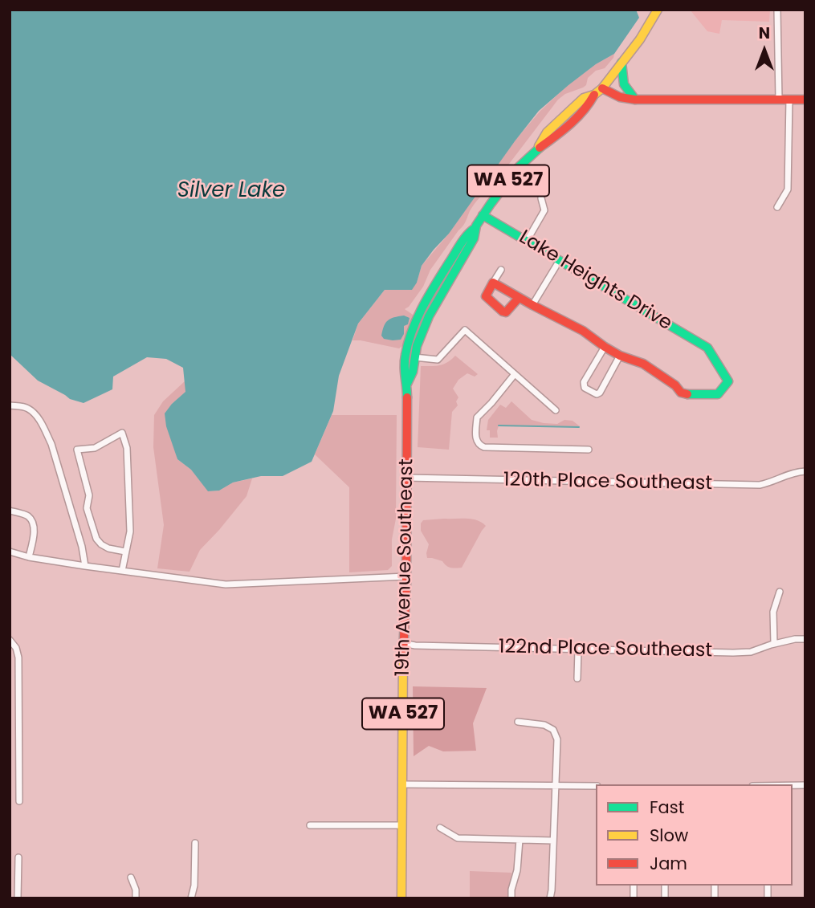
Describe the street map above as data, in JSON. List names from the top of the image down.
{
  "streets": {
    "main road": ["WA 527", "Lake Heights Drive", "19th Avenue Southeast"],
    "street": ["120th Place Southeast", "122nd Place Southeast"]
  },
  "crossings": [
    ["Lake Heights Drive", "19th Avenue Southeast"],
    ["120th Place Southeast", "19th Avenue Southeast"],
    ["19th Avenue Southeast", "122nd Place Southeast"]
  ],
  "water": ["Silver Lake"],
  "legend": ["Fast", "Slow", "Jam"],
  "north": "top"
}
